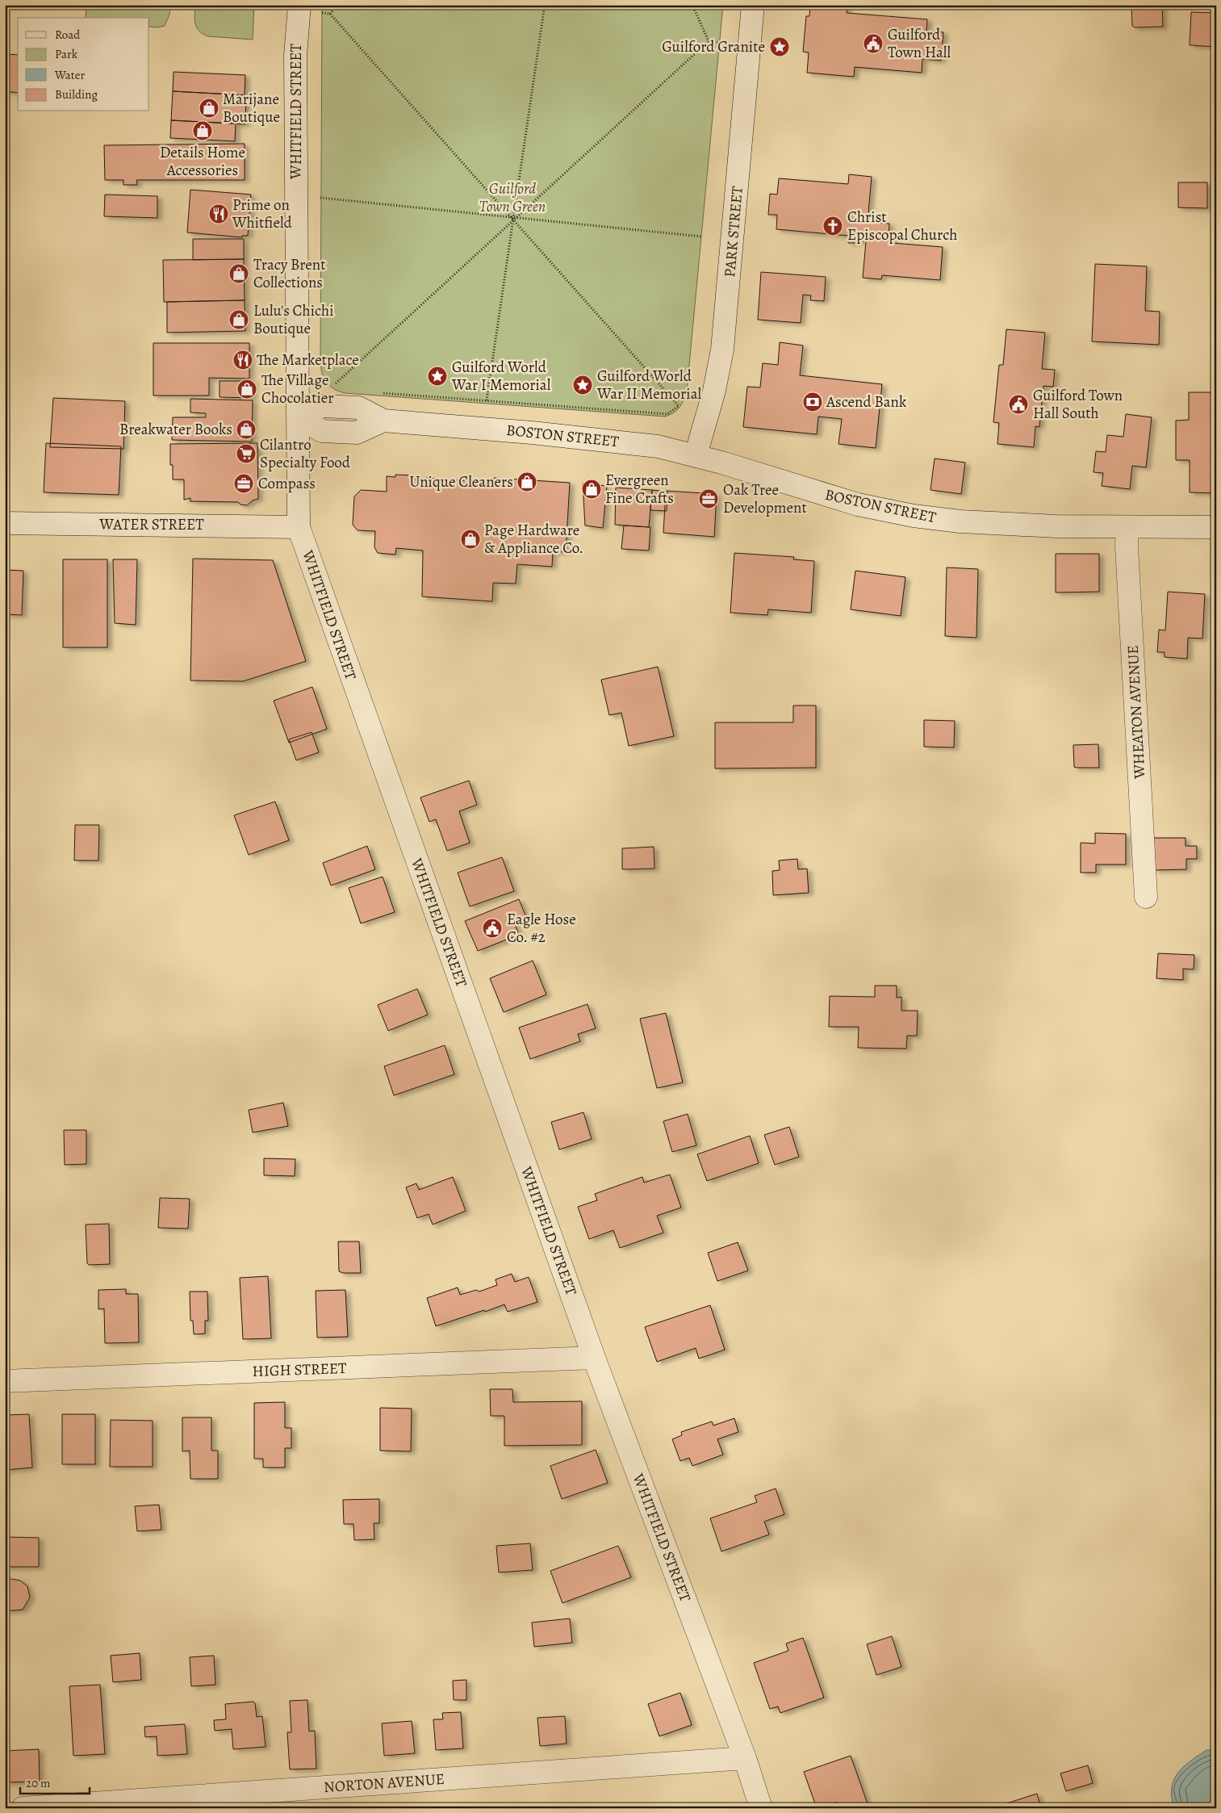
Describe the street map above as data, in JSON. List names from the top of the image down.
{
  "streets": {
    "street": [
      "WHITFIELD STREET",
      "PARK STREET",
      "BOSTON STREET",
      "WATER STREET",
      "WHEATON AVENUE",
      "HIGH STREET",
      "NORTON AVENUE"
    ]
  },
  "crossings": [
    ["WHITFIELD STREET", "BOSTON STREET"],
    ["WHITFIELD STREET", "WATER STREET"],
    ["WHITFIELD STREET", "HIGH STREET"],
    ["WHITFIELD STREET", "NORTON AVENUE"],
    ["PARK STREET", "BOSTON STREET"],
    ["BOSTON STREET", "WHEATON AVENUE"]
  ],
  "parks": ["Guilford Town Green"],
  "places": {
    "public building": ["Guilford Town Hall", "Guilford Town Hall South", "Eagle Hose Co. #2"],
    "place": ["Guilford Granite", "Guilford World War I Memorial", "Guilford World War II Memorial"],
    "shop": [
      "Marijane Boutique",
      "Details Home Accessories",
      "Tracy Brent Collections",
      "Lulu's Chichi Boutique",
      "The Village Chocolatier",
      "Breakwater Books",
      "Unique Cleaners",
      "Evergreen Fine Crafts",
      "Page Hardware & Appliance Co."
    ],
    "restaurant": ["Prime on Whitfield", "The Marketplace"],
    "church": ["Christ Episcopal Church"],
    "bank": ["Ascend Bank"],
    "supermarket": ["Cilantro Specialty Food"],
    "office": ["Compass", "Oak Tree Development"]
  },
  "legend": [
    "Road",
    "Park",
    "Water",
    "Building"
  ],
  "scale_bar": "20 m"
}
